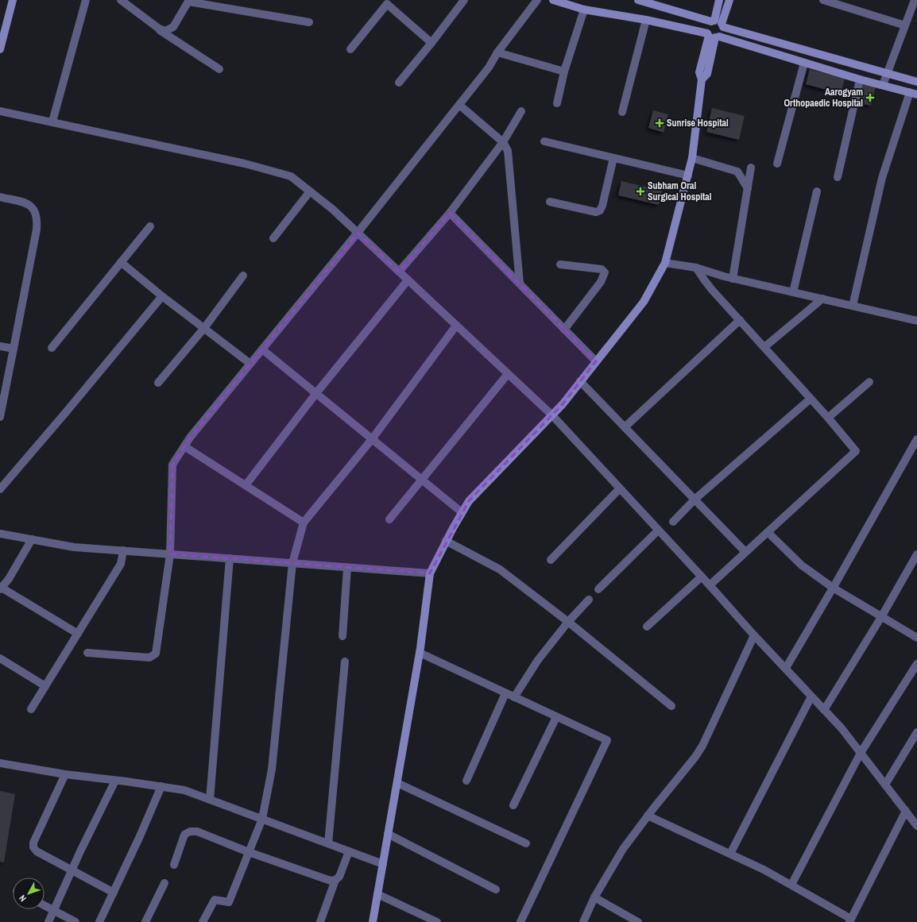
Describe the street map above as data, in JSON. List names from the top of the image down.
{
  "places": {
    "health": ["Aarogyam Orthopaedic Hospital", "Sunrise Hospital", "Subham Oral Surgical Hospital"]
  },
  "north": "bottom left"
}
